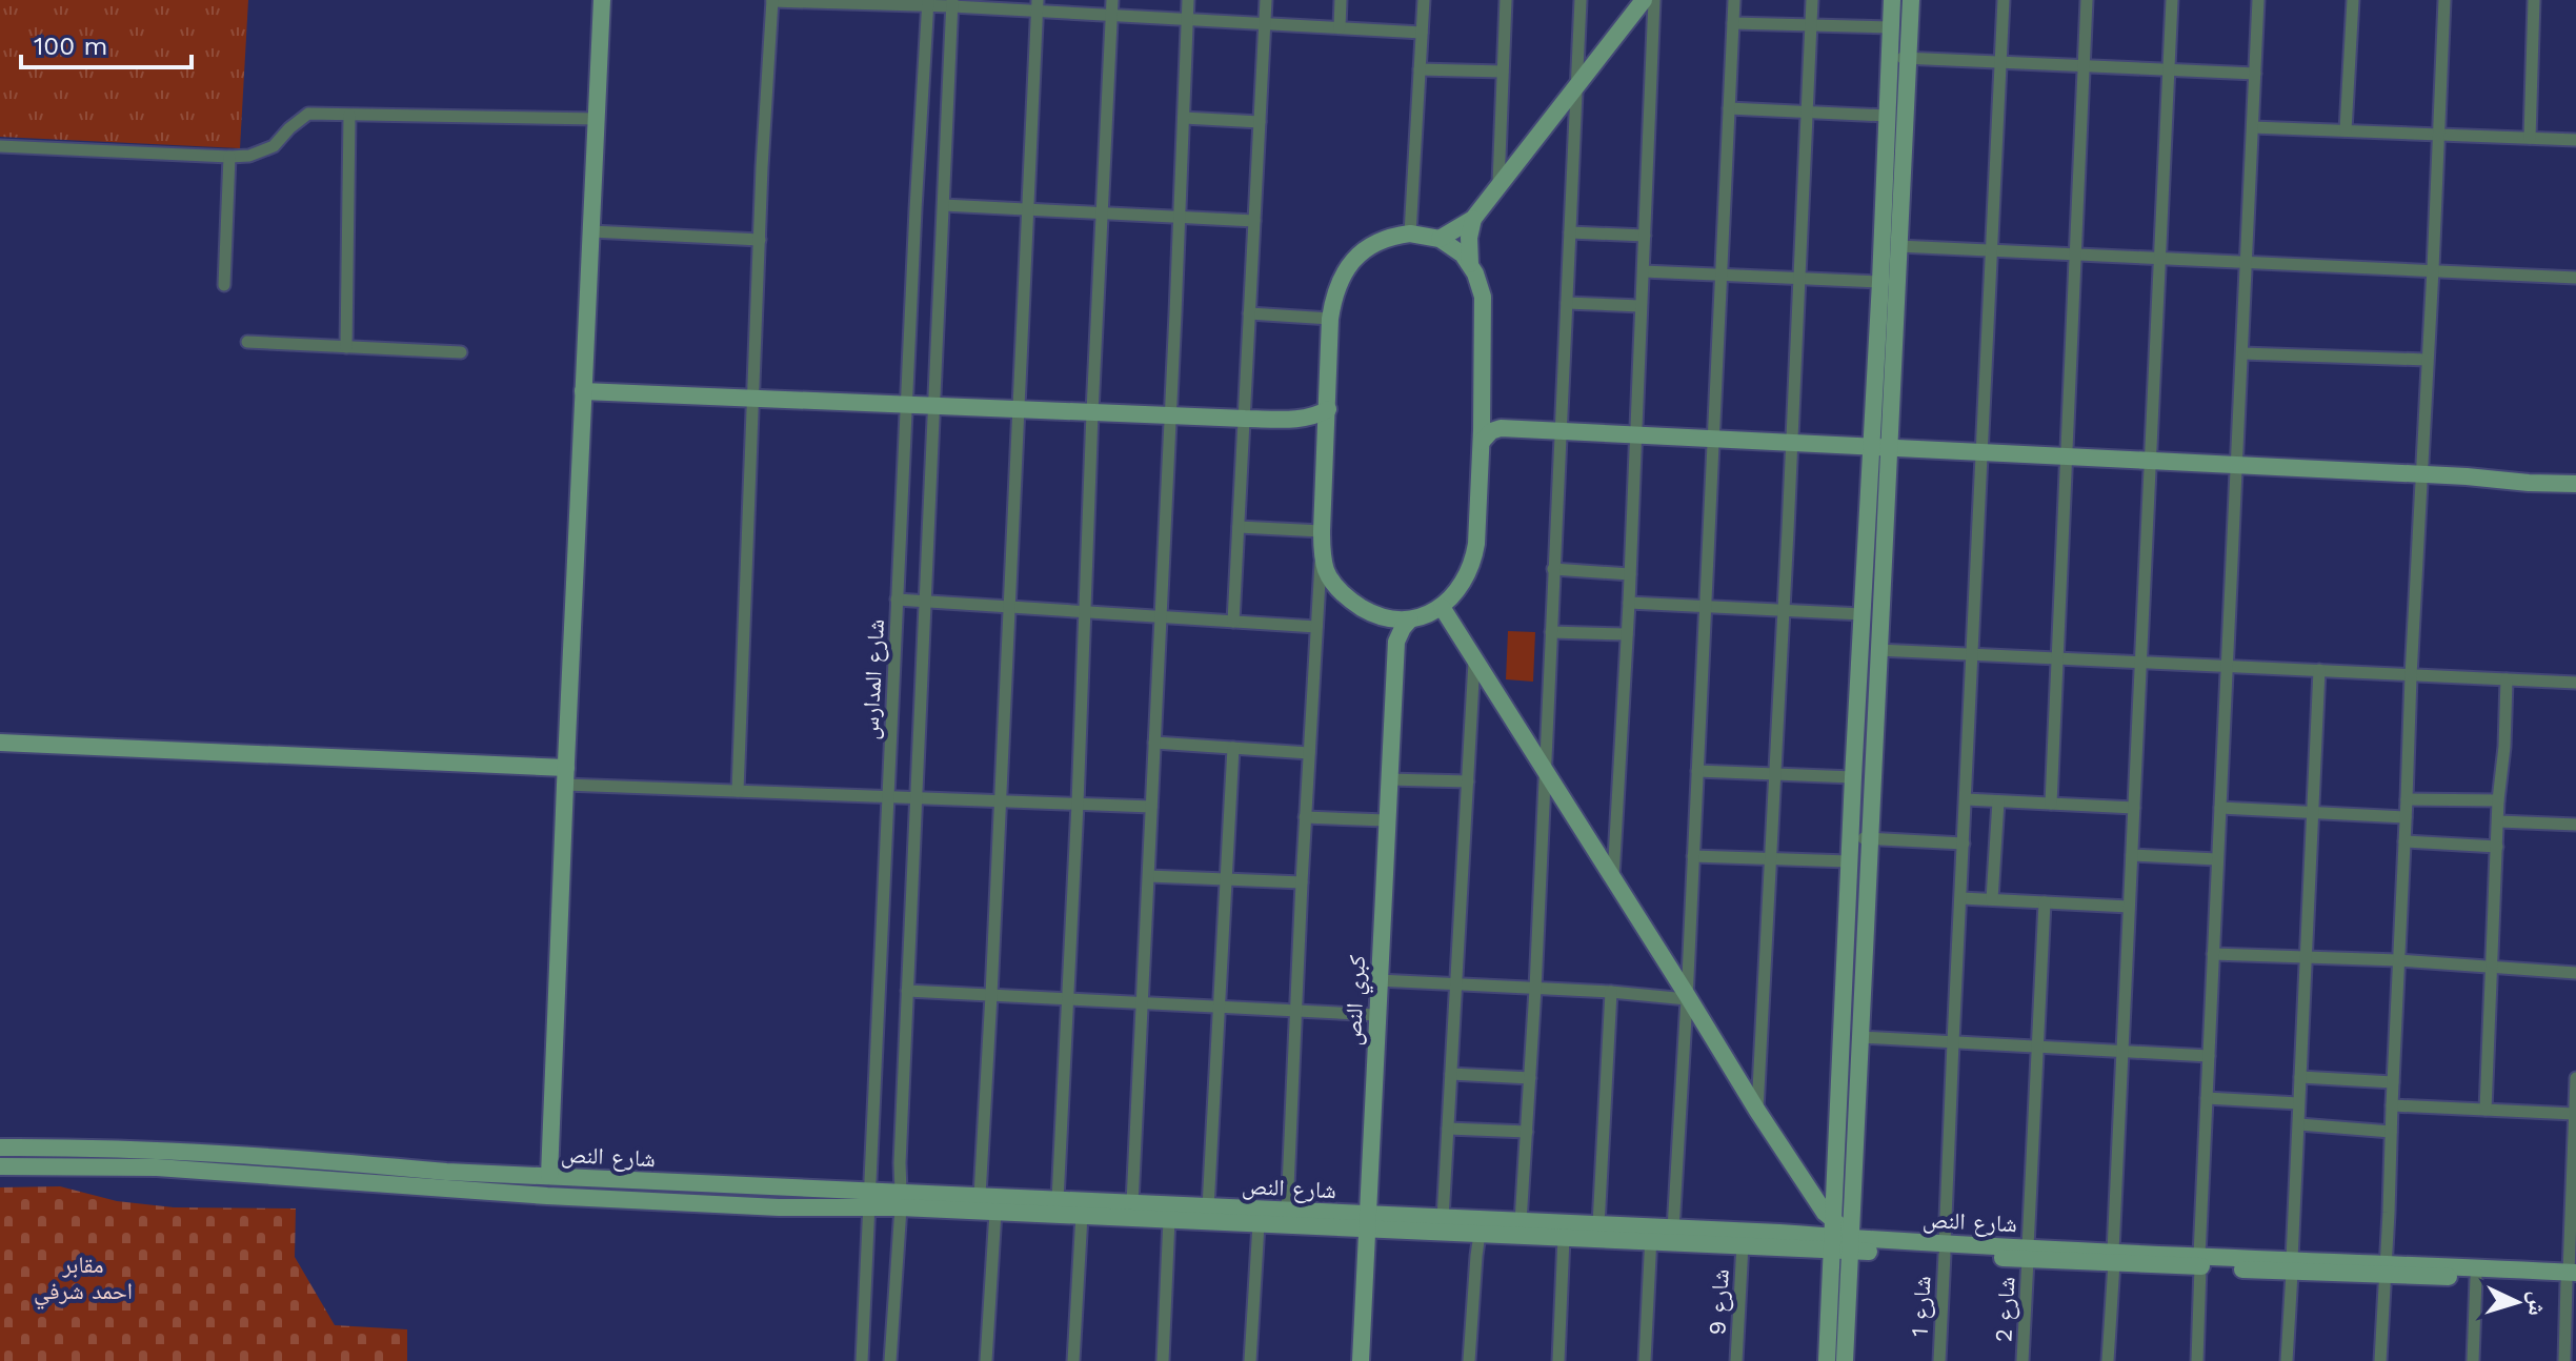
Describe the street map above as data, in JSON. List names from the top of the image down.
{
  "streets": {
    "street": [
      "شارع المدارس",
      "كبري النص",
      "شارع النص",
      "شارع 9",
      "شارع 1",
      "شارع 2"
    ]
  },
  "crossings": [
    ["شارع المدارس", "شارع النص"],
    ["كبري النص", "شارع النص"],
    ["شارع النص", "شارع 9"],
    ["شارع النص", "شارع 1"],
    ["شارع النص", "شارع 2"]
  ],
  "parks": ["مقابر احمد شرفي"],
  "scale_bar": "100 m",
  "north": "right"
}
